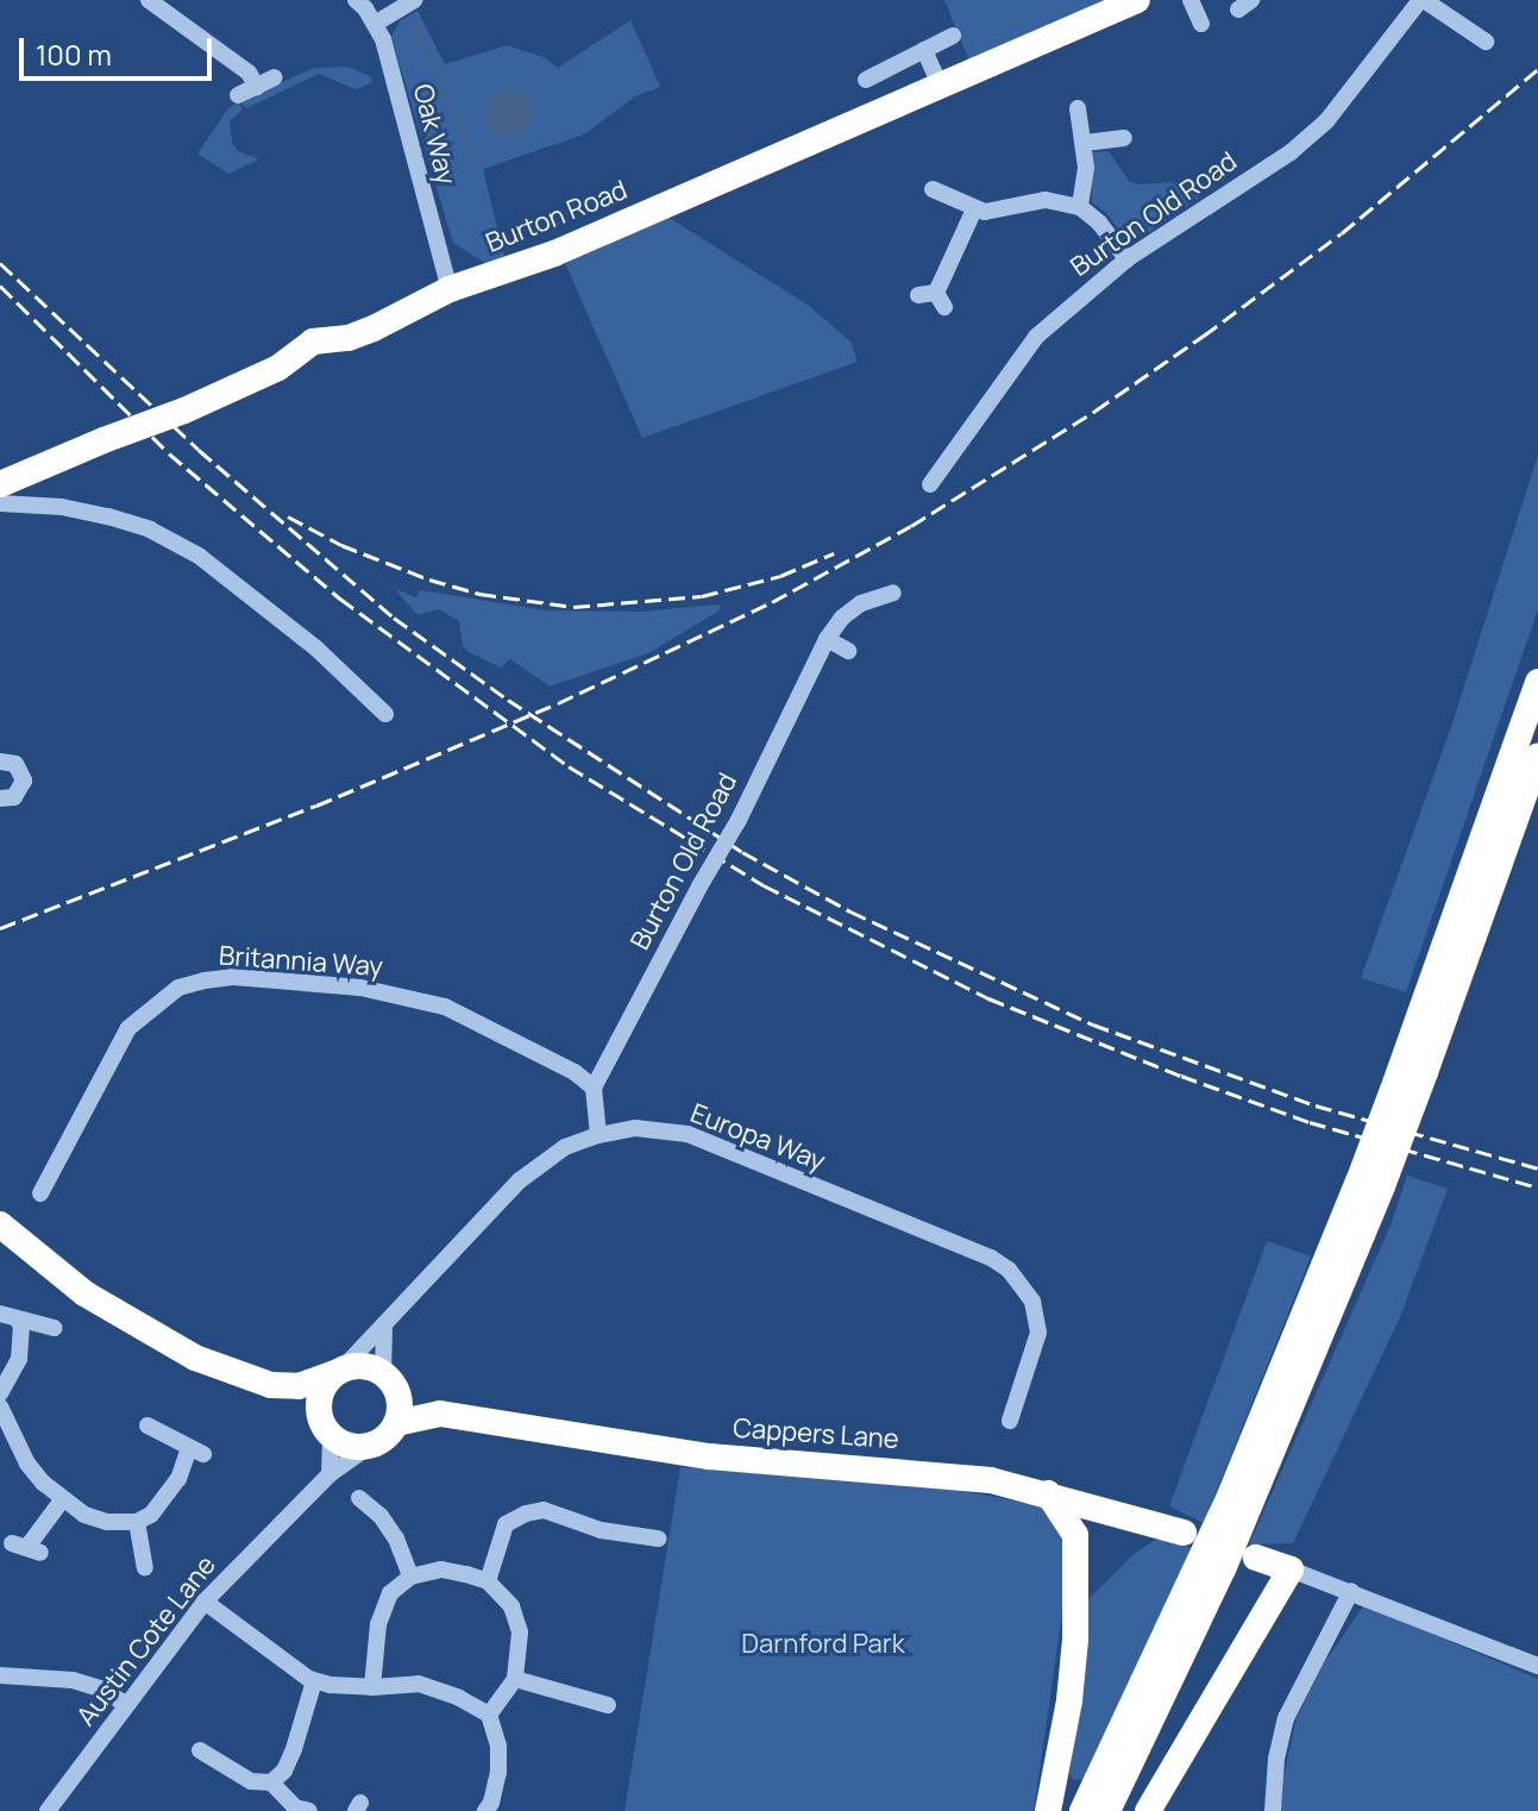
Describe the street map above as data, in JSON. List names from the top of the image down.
{
  "streets": {
    "highway": ["Burton Road", "Cappers Lane"],
    "street": [
      "Oak Way",
      "Burton Old Road",
      "Britannia Way",
      "Europa Way",
      "Austin Cote Lane"
    ]
  },
  "crossings": [
    ["Oak Way", "Burton Road"],
    ["Burton Old Road", "Britannia Way"],
    ["Europa Way", "Cappers Lane"],
    ["Europa Way", "Austin Cote Lane"],
    ["Cappers Lane", "Austin Cote Lane"]
  ],
  "parks": ["Darnford Park"],
  "scale_bar": "100 m"
}
